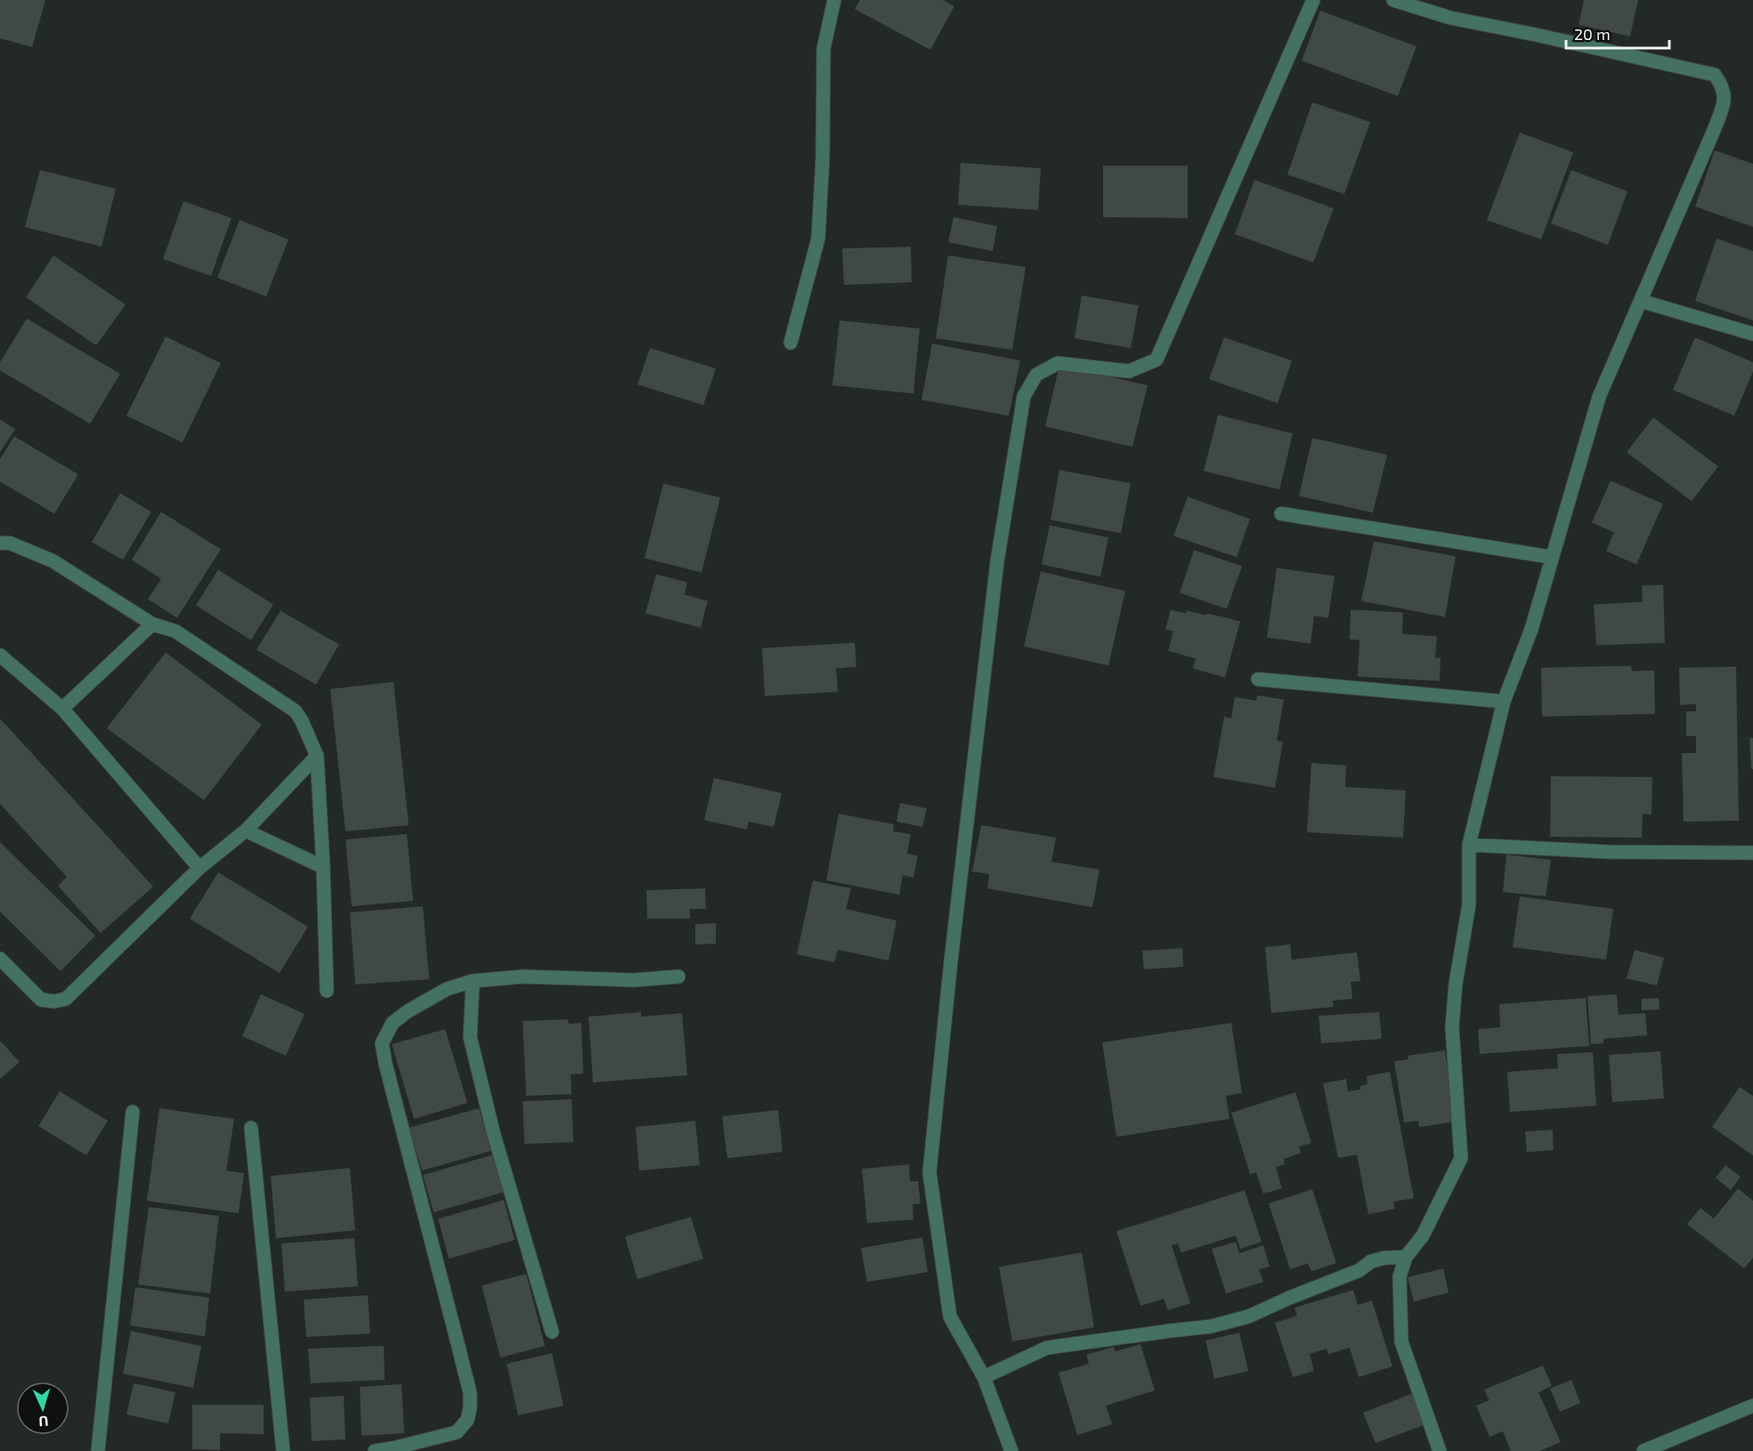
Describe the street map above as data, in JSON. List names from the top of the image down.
{
  "scale_bar": "20 m",
  "north": "bottom"
}
